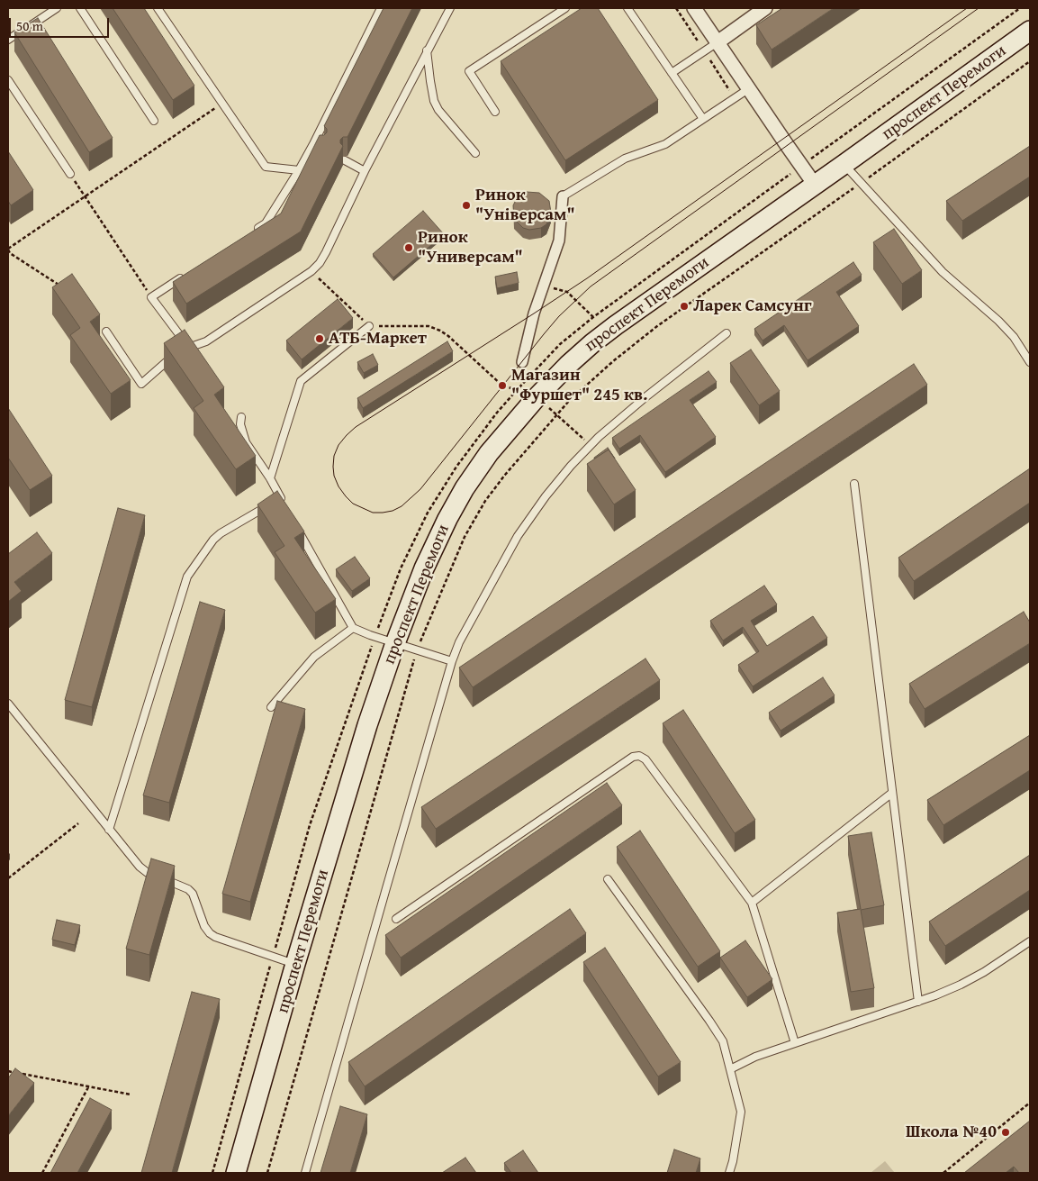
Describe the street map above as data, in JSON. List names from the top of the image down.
{
  "streets": {
    "main road": ["проспект Перемоги"]
  },
  "places": [
    "Ринок \"Універсам\"",
    "Ринок \"Универсам\"",
    "Ларек Самсунг",
    "АТБ-Маркет",
    "Магазин \"Фуршет\" 245 кв.",
    "Школа №40"
  ],
  "scale_bar": "50 m"
}
